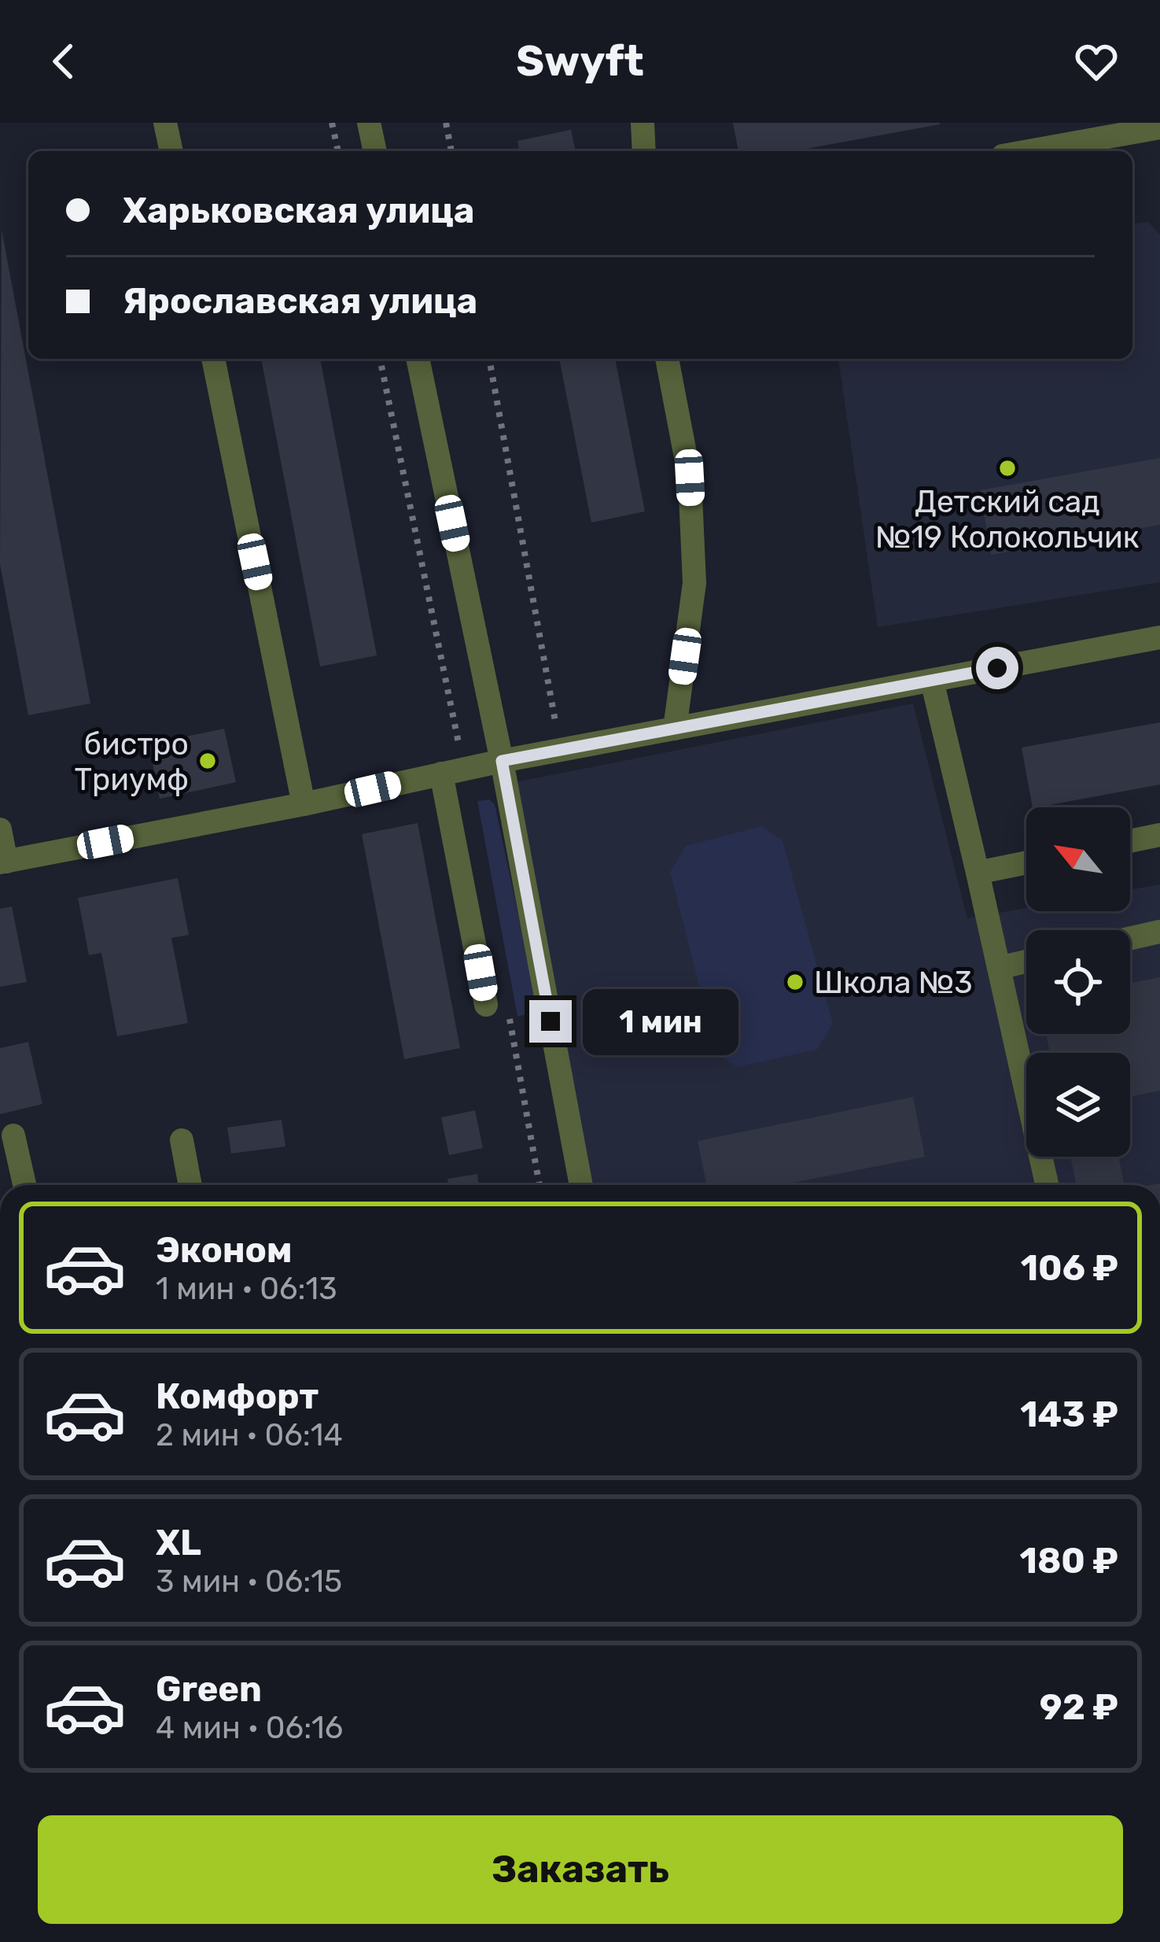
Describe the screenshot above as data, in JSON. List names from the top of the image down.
{
  "places": ["Детский сад №19 Колокольчик", "бистро Триумф", "Школа №3"],
  "north": "top left",
  "page": {
    "header": "Swyft",
    "banner": ["Харьковская улица", "Ярославская улица"],
    "bubble": "1 мин",
    "list": [
      {
        "name": "Эконом",
        "note": "1 мин · 06:13",
        "value": "106 ₽"
      },
      {
        "name": "Комфорт",
        "note": "2 мин · 06:14",
        "value": "143 ₽"
      },
      {
        "name": "XL",
        "note": "3 мин · 06:15",
        "value": "180 ₽"
      },
      {
        "name": "Green",
        "note": "4 мин · 06:16",
        "value": "92 ₽"
      }
    ],
    "buttons": "Заказать"
  }
}
